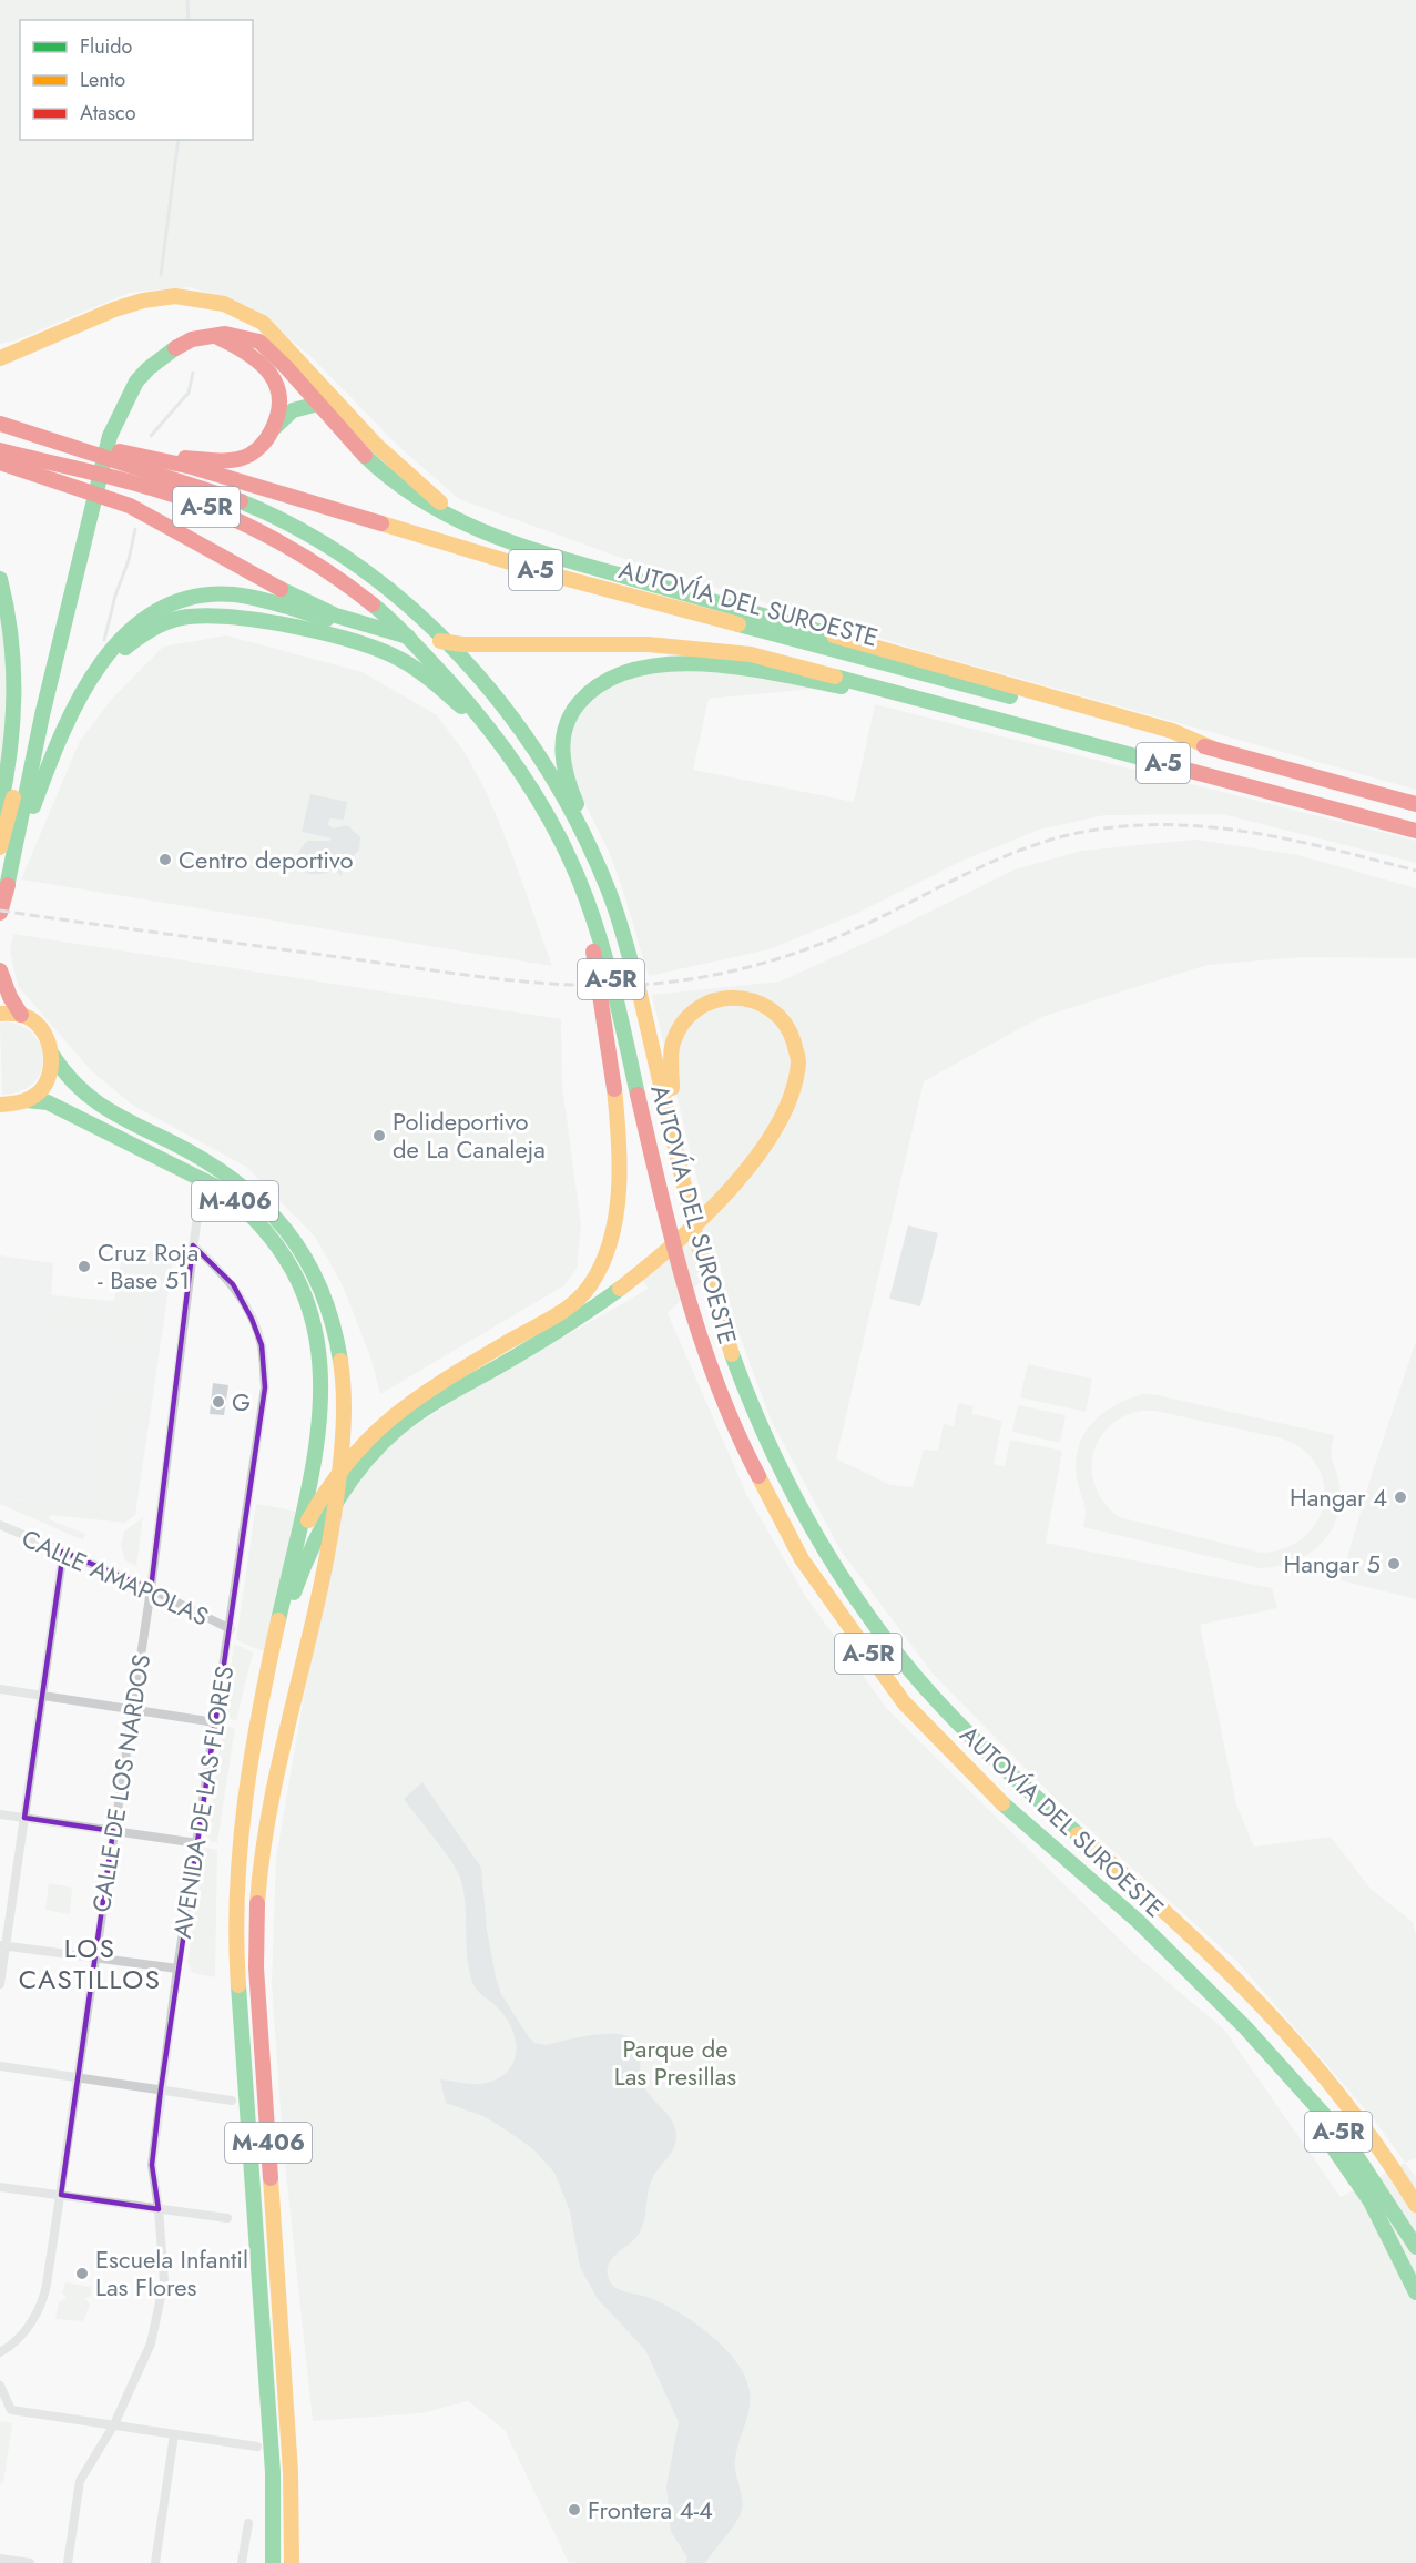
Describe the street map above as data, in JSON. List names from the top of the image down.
{
  "streets": {
    "main road": [
      "A-5R",
      "A-5",
      "AUTOVÍA DEL SUROESTE",
      "M-406"
    ],
    "street": ["CALLE AMAPOLAS", "CALLE DE LOS NARDOS", "AVENIDA DE LAS FLORES"]
  },
  "crossings": [
    ["CALLE AMAPOLAS", "CALLE DE LOS NARDOS"],
    ["CALLE AMAPOLAS", "AVENIDA DE LAS FLORES"],
    ["CALLE DE LOS NARDOS", "AVENIDA DE LAS FLORES"]
  ],
  "districts": ["LOS CASTILLOS"],
  "parks": ["Parque de Las Presillas"],
  "places": [
    "Centro deportivo",
    "Polideportivo de La Canaleja",
    "Cruz Roja - Base 51",
    "G",
    "Hangar 4",
    "Hangar 5",
    "Escuela Infantil Las Flores",
    "Frontera 4-4"
  ],
  "legend": ["Fluido", "Lento", "Atasco"]
}
